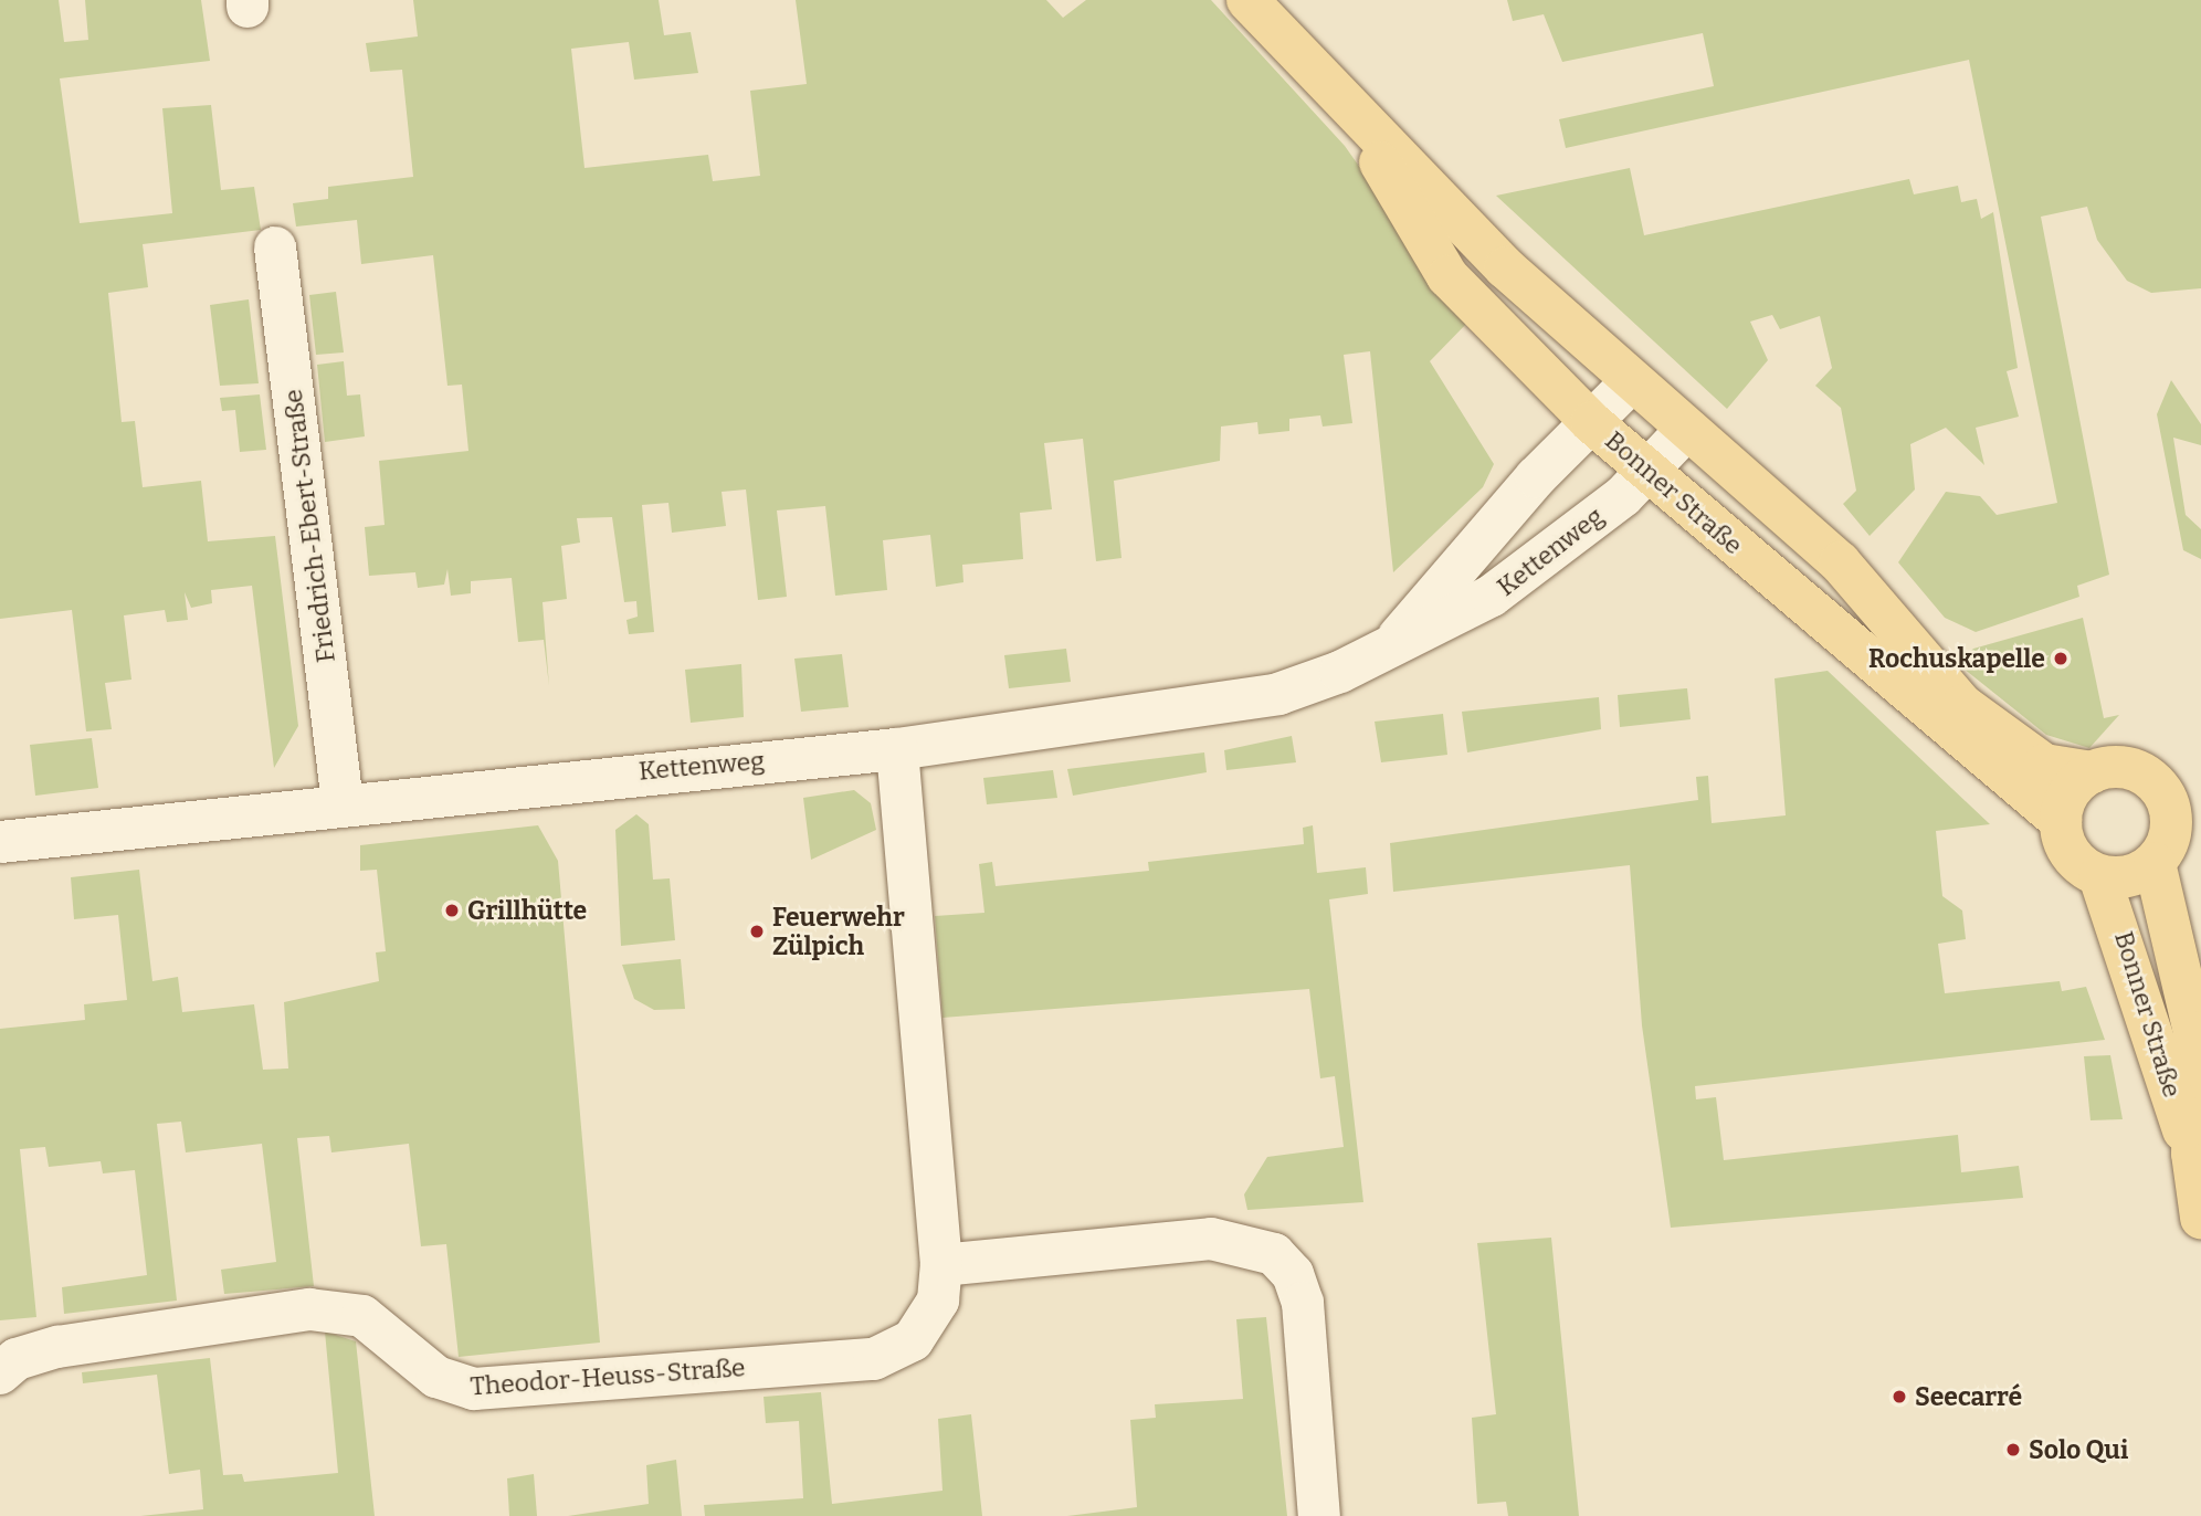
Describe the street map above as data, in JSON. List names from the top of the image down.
{
  "streets": {
    "main road": ["Bonner Straße"],
    "street": ["Friedrich-Ebert-Straße", "Kettenweg", "Theodor-Heuss-Straße"]
  },
  "crossings": [
    ["Bonner Straße", "Kettenweg"],
    ["Friedrich-Ebert-Straße", "Kettenweg"],
    ["Kettenweg", "Theodor-Heuss-Straße"]
  ],
  "places": [
    "Rochuskapelle",
    "Grillhütte",
    "Feuerwehr Zülpich",
    "Seecarré",
    "Solo Qui"
  ]
}
